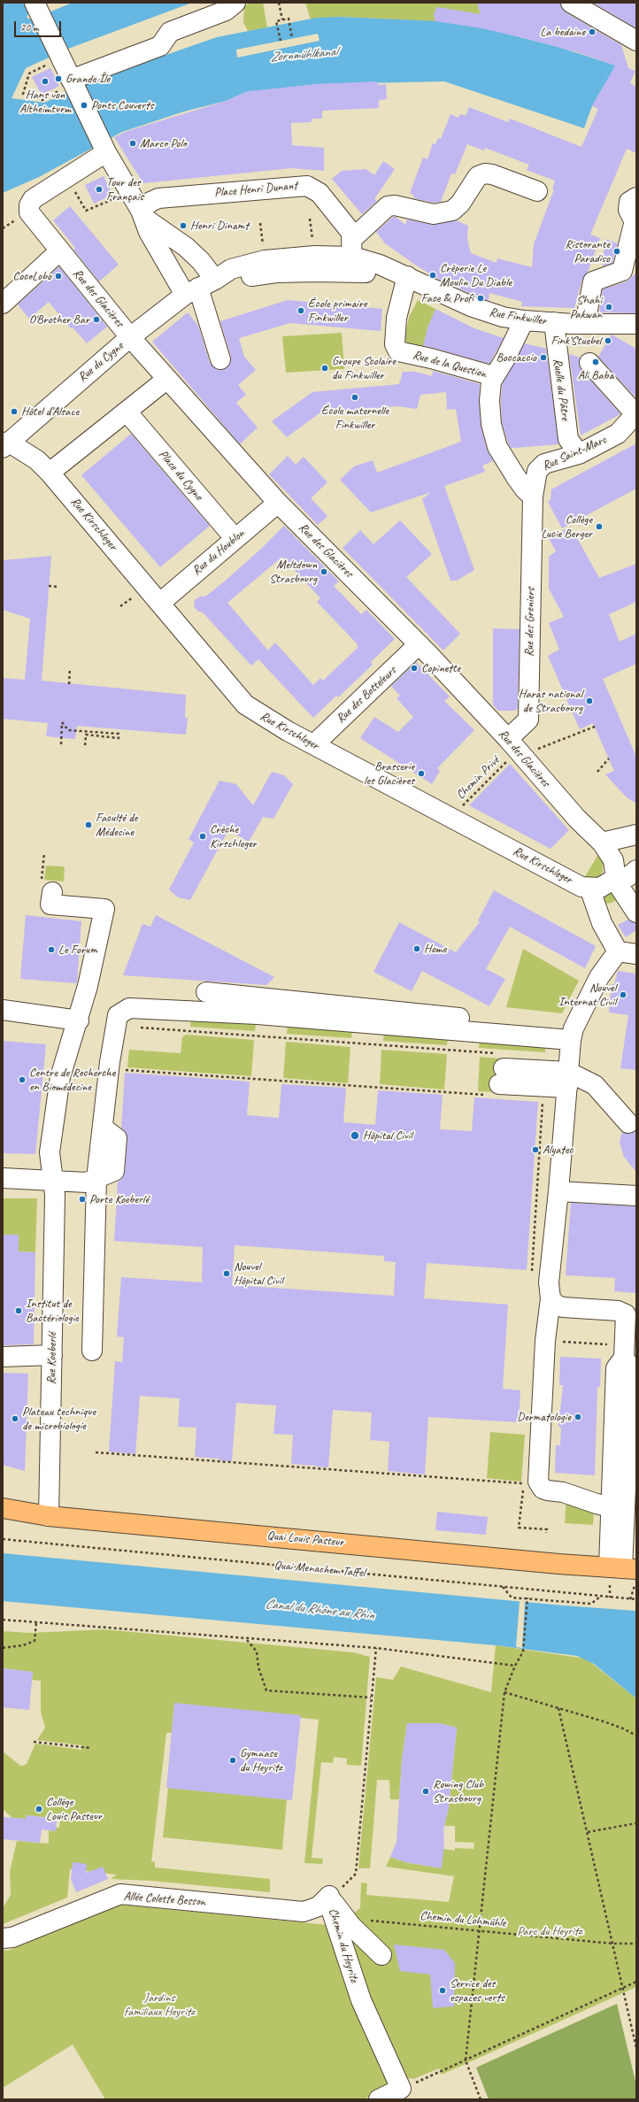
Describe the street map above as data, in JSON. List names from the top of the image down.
{
  "streets": {
    "main road": ["Quai Louis Pasteur"],
    "street": [
      "Place Henri Dunant",
      "Rue des Glacières",
      "Rue Finkwiller",
      "Rue du Cygne",
      "Rue de la Question",
      "Ruelle du Pâtre",
      "Rue Saint-Marc",
      "Place du Cygne",
      "Rue Kirschleger",
      "Rue du Houblon",
      "Rue des Greniers",
      "Rue des Botteleurs",
      "Rue Koeberlé",
      "Allée Colette Besson",
      "Chemin du Heyritz"
    ],
    "path": ["Chemin Privé", "Quai Menachem Taffel", "Chemin du Lohmühle"]
  },
  "crossings": [
    ["Rue des Glacières", "Rue du Cygne"],
    ["Rue des Glacières", "Rue du Houblon"],
    ["Rue des Glacières", "Rue des Greniers"],
    ["Rue des Glacières", "Rue des Botteleurs"],
    ["Rue des Glacières", "Chemin Privé"],
    ["Rue Finkwiller", "Rue de la Question"],
    ["Rue Finkwiller", "Ruelle du Pâtre"],
    ["Rue du Cygne", "Rue Kirschleger"],
    ["Ruelle du Pâtre", "Rue Saint-Marc"],
    ["Rue Saint-Marc", "Rue des Greniers"],
    ["Place du Cygne", "Rue du Houblon"],
    ["Rue Kirschleger", "Rue du Houblon"],
    ["Rue Kirschleger", "Rue des Botteleurs"],
    ["Rue Kirschleger", "Chemin Privé"],
    ["Rue Koeberlé", "Quai Louis Pasteur"],
    ["Allée Colette Besson", "Chemin du Heyritz"]
  ],
  "water": ["Zornmühlkanal", "Canal du Rhône au Rhin"],
  "parks": ["Parc du Heyritz", "Jardins familiaux Heyritz"],
  "places": [
    "La bedaine",
    "Grande Île",
    "Hans von Altheimturm",
    "Ponts Couverts",
    "Marco Polo",
    "Tour des Français",
    "Henri Dinamt",
    "Ristorante Paradiso",
    "Crêperie Le Moulin Du Diable",
    "CocoLobo",
    "Face & Profi",
    "Shahi Pakwan",
    "École primaire Finkwiller",
    "O'Brother Bar",
    "Fink'Stuebel",
    "Boccaccio",
    "Ali Baba",
    "Groupe Scolaire du Finkwiller",
    "École maternelle Finkwiller",
    "Hôtel d’Alsace",
    "Collège Lucie Berger",
    "Meltdown Strasbourg",
    "Copinette",
    "Haras national de Strasbourg",
    "Brasserie les Glacières",
    "Faculté de Médecine",
    "Crèche Kirschleger",
    "Home",
    "Le Forum",
    "Nouvel Internat Civil",
    "Centre de Recherche en Biomédecine",
    "Hôpital Civil",
    "Alyatec",
    "Porte Koeberlé",
    "Nouvel Hôpital Civil",
    "Institut de Bactériologie",
    "Dermatologie",
    "Plateau technique de microbiologie",
    "Gymnase du Heyritz",
    "Rowing Club Strasbourg",
    "Collège Louis Pasteur",
    "Service des espaces verts"
  ],
  "scale_bar": "20 m"
}
